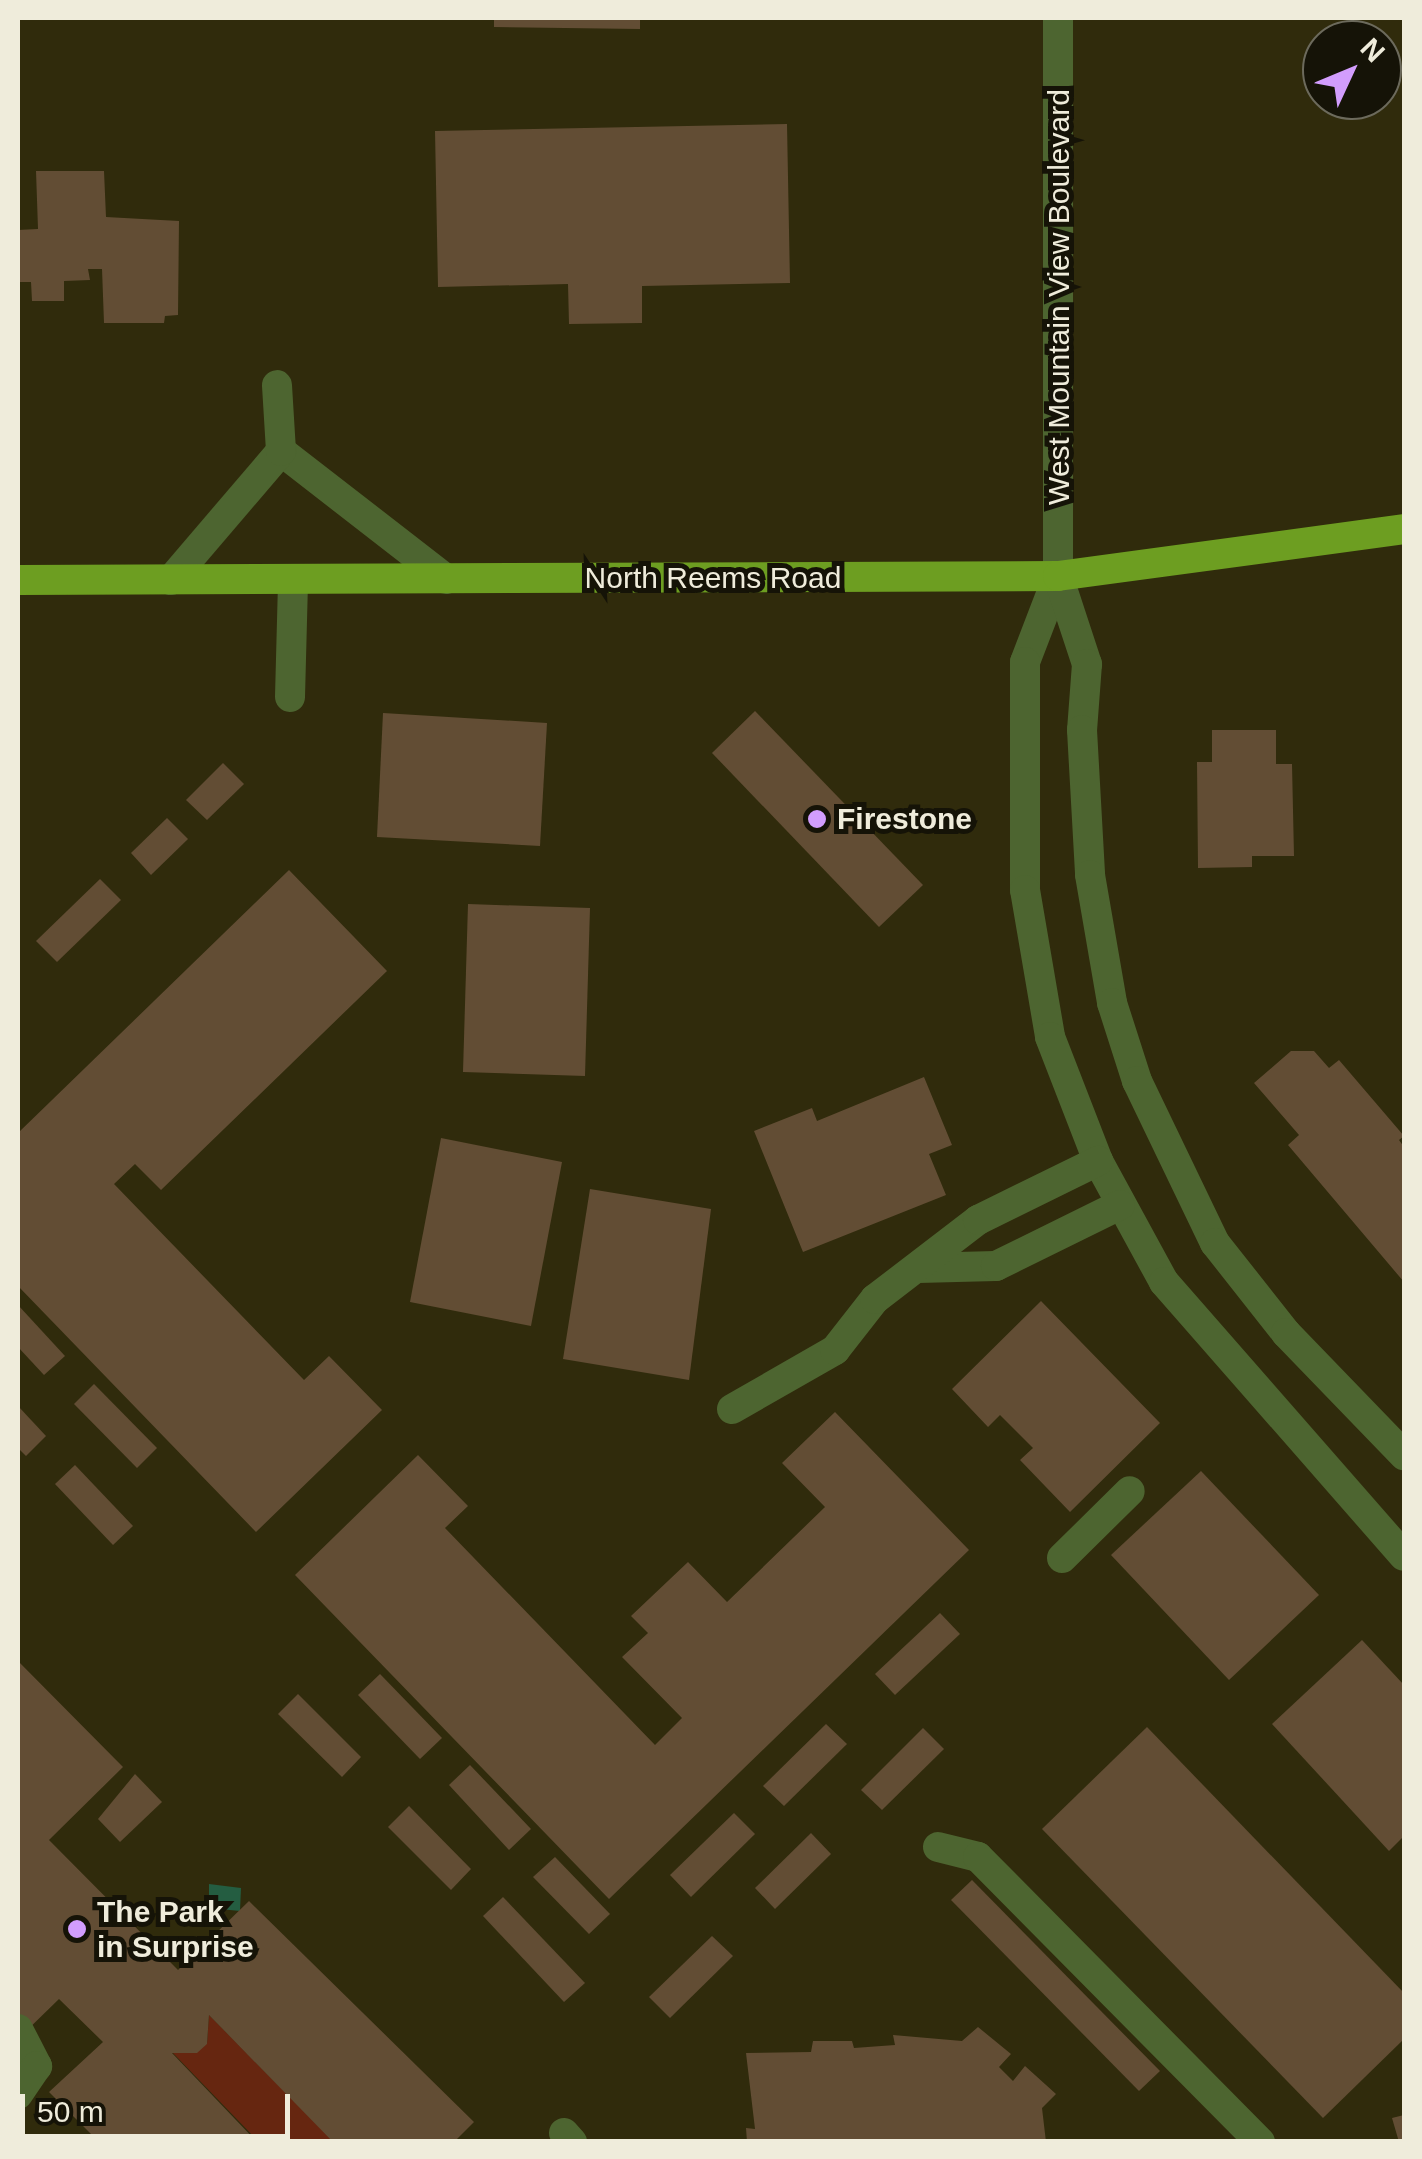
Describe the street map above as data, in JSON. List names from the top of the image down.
{
  "streets": {
    "main road": ["North Reems Road"],
    "street": ["West Mountain View Boulevard"]
  },
  "crossings": [
    ["West Mountain View Boulevard", "North Reems Road"]
  ],
  "places": ["Firestone", "The Park in Surprise"],
  "scale_bar": "50 m",
  "north": "top right"
}
